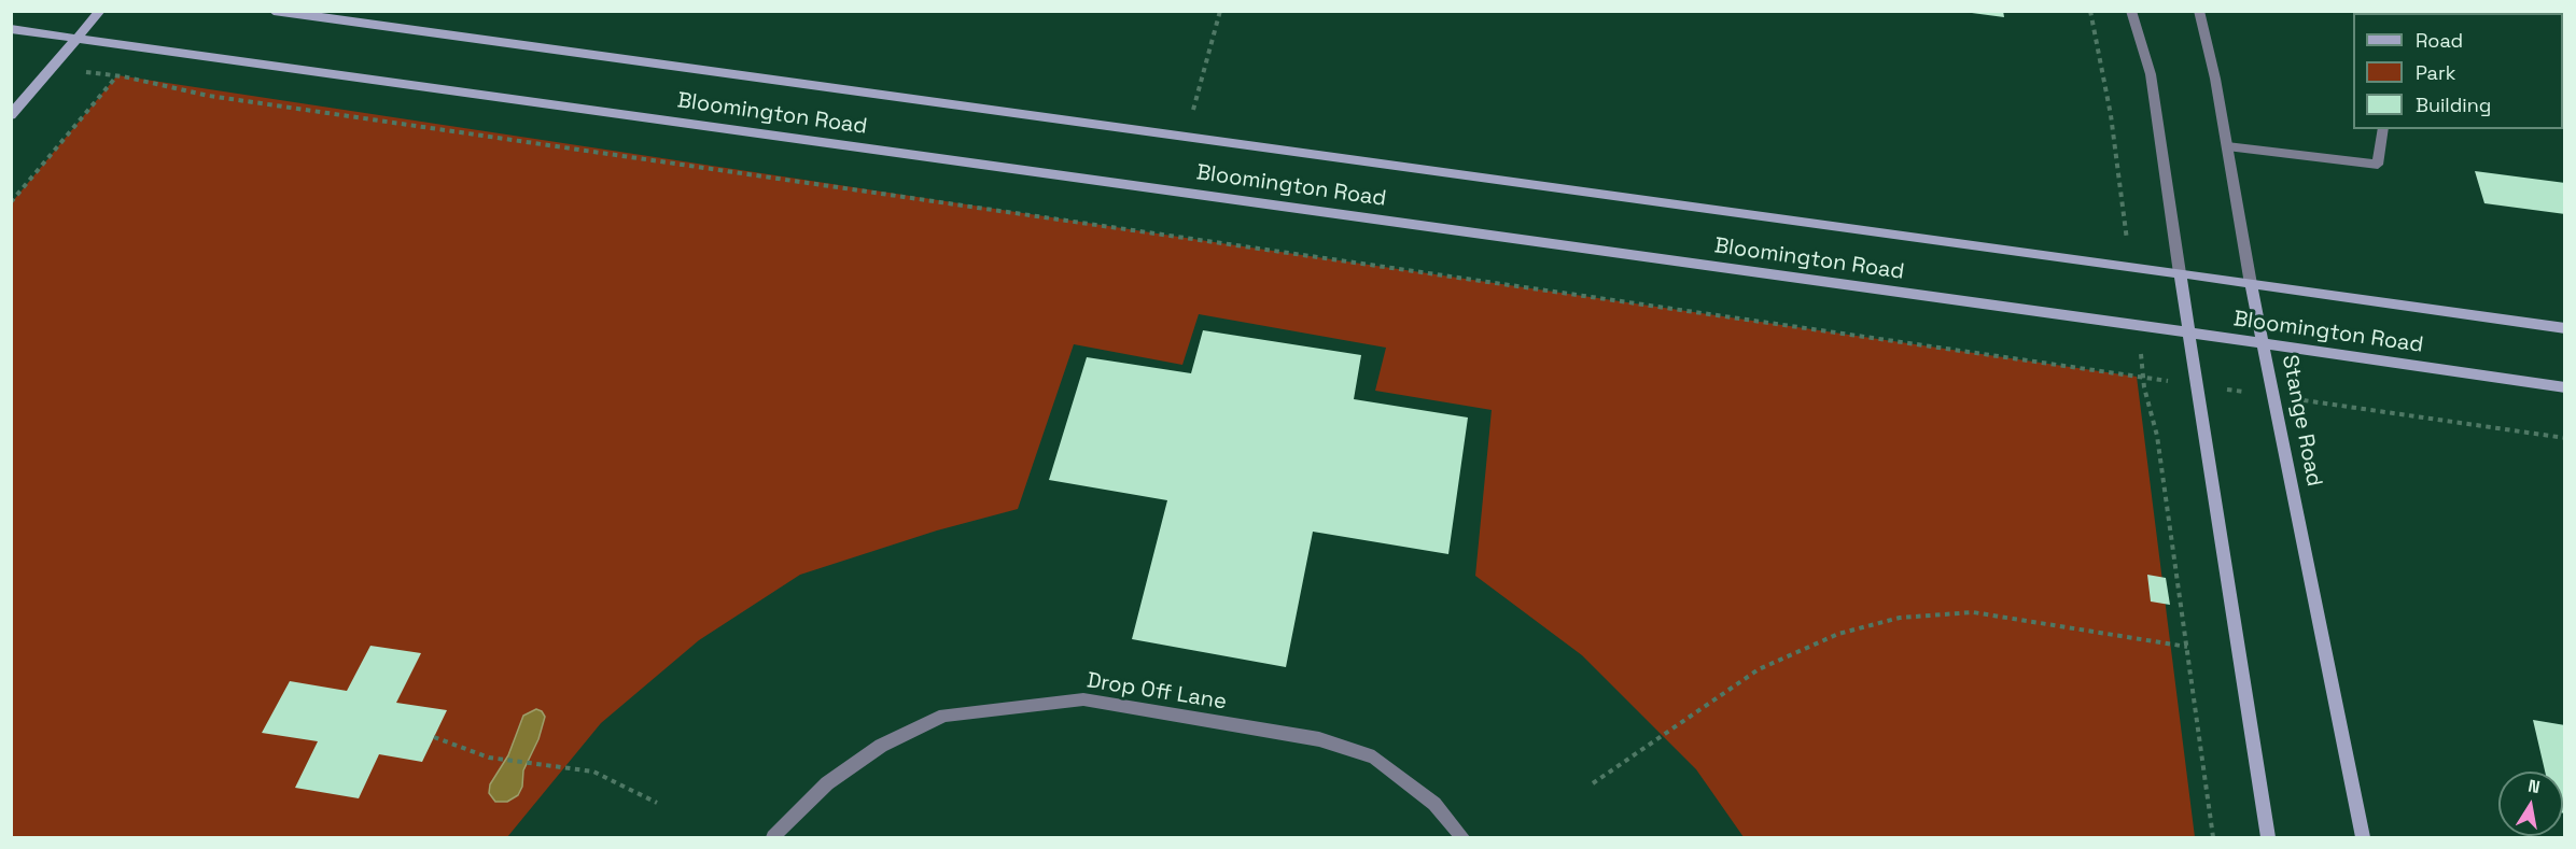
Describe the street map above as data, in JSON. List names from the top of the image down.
{
  "streets": {
    "main road": ["Bloomington Road", "Stange Road"],
    "street": ["Drop Off Lane"]
  },
  "crossings": [
    ["Bloomington Road", "Stange Road"]
  ],
  "legend": ["Road", "Park", "Building"],
  "north": "top"
}
